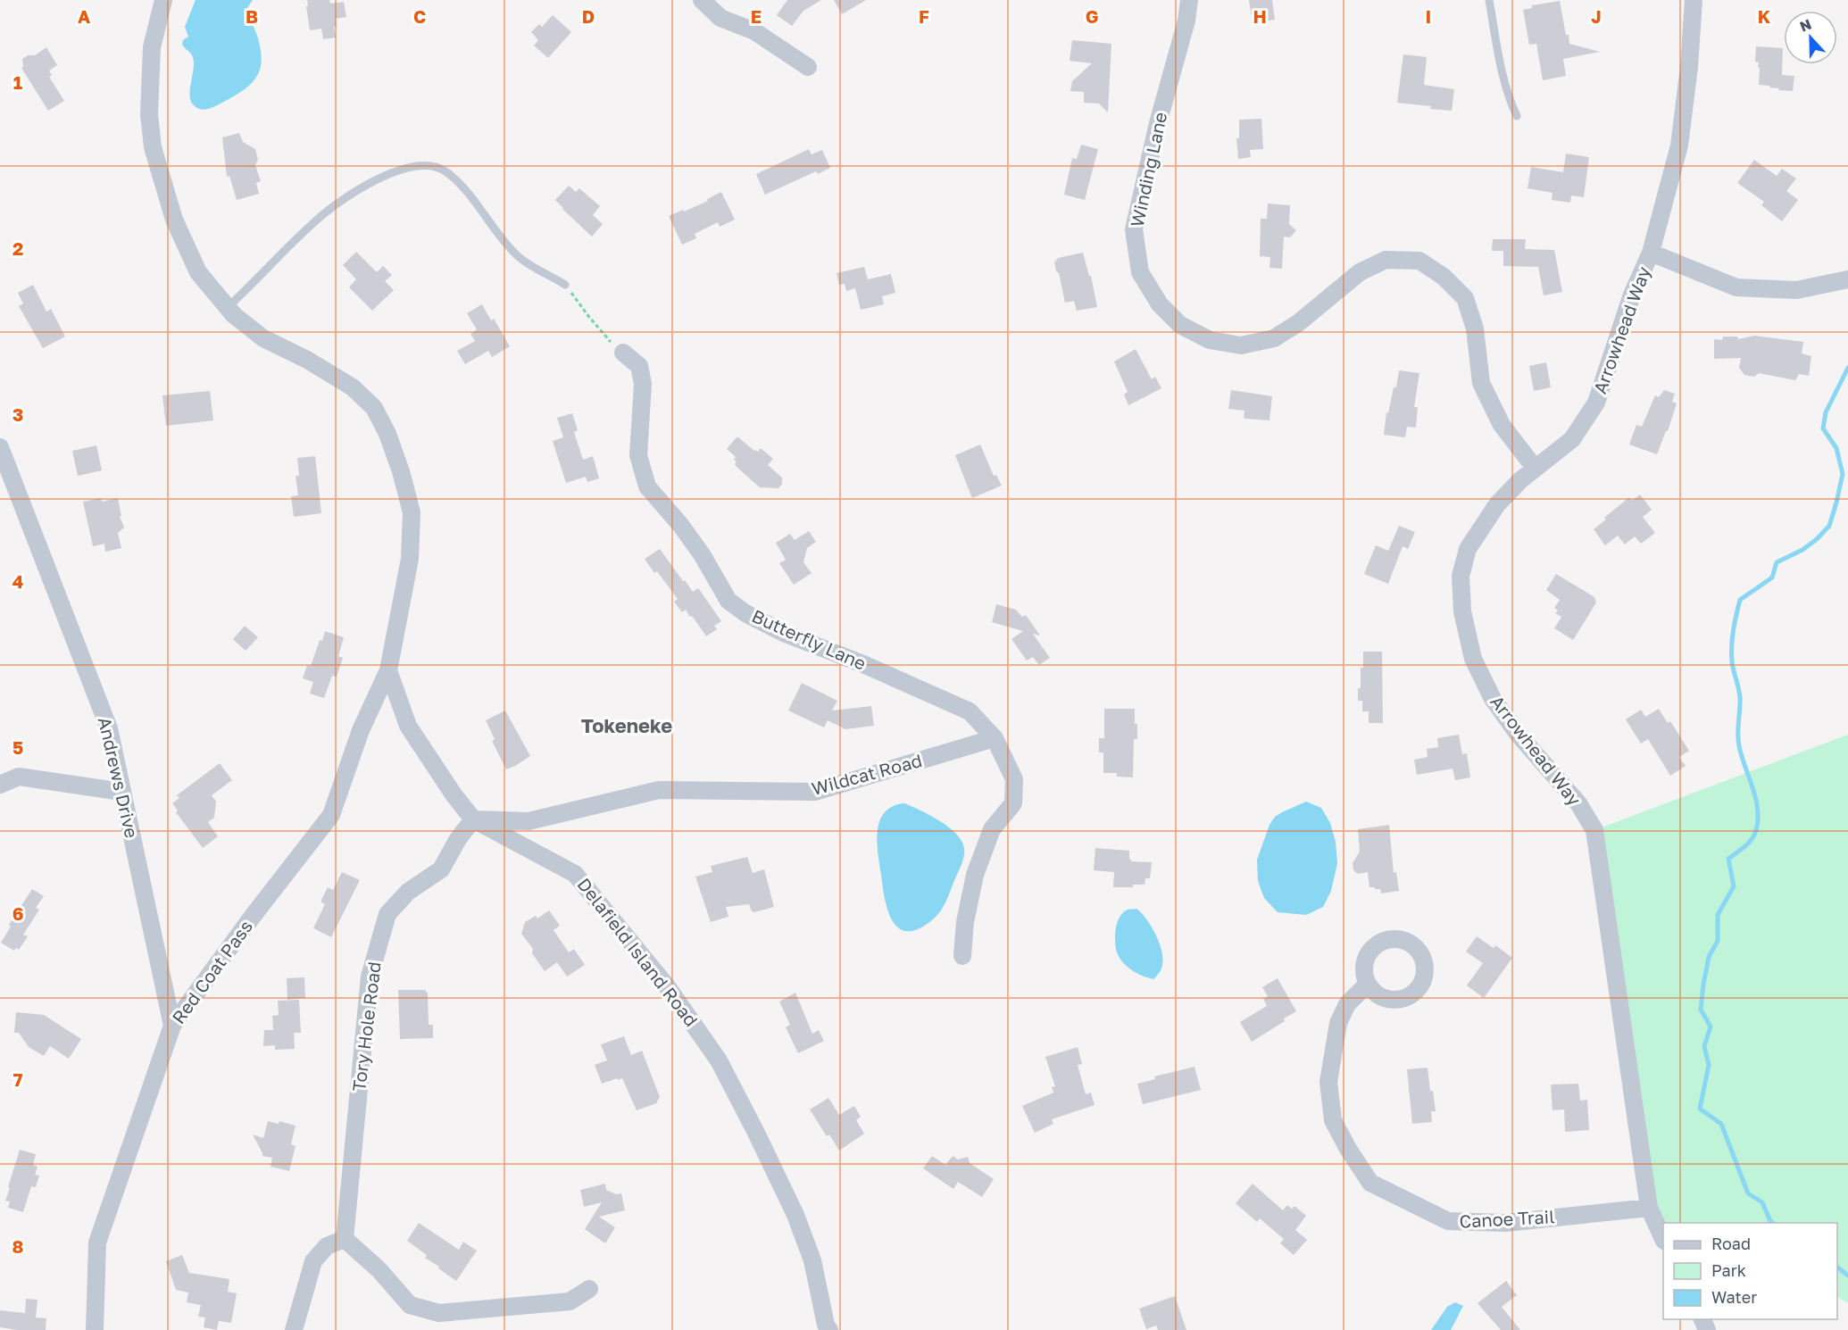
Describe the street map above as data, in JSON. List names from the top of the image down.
{
  "streets": {
    "street": [
      "Winding Lane",
      "Arrowhead Way",
      "Butterfly Lane",
      "Wildcat Road",
      "Andrews Drive",
      "Delafield Island Road",
      "Red Coat Pass",
      "Tory Hole Road",
      "Canoe Trail"
    ]
  },
  "crossings": [
    ["Winding Lane", "Arrowhead Way"],
    ["Arrowhead Way", "Canoe Trail"],
    ["Butterfly Lane", "Wildcat Road"],
    ["Wildcat Road", "Delafield Island Road"],
    ["Wildcat Road", "Tory Hole Road"],
    ["Andrews Drive", "Red Coat Pass"],
    ["Delafield Island Road", "Red Coat Pass"],
    ["Delafield Island Road", "Tory Hole Road"]
  ],
  "districts": ["Tokeneke"],
  "legend": ["Road", "Park", "Water"],
  "north": "top",
  "grid": {
    "columns": [
      "A",
      "B",
      "C",
      "D",
      "E",
      "F",
      "G",
      "H",
      "I",
      "J",
      "K"
    ],
    "rows": [
      "1",
      "2",
      "3",
      "4",
      "5",
      "6",
      "7",
      "8"
    ]
  }
}
